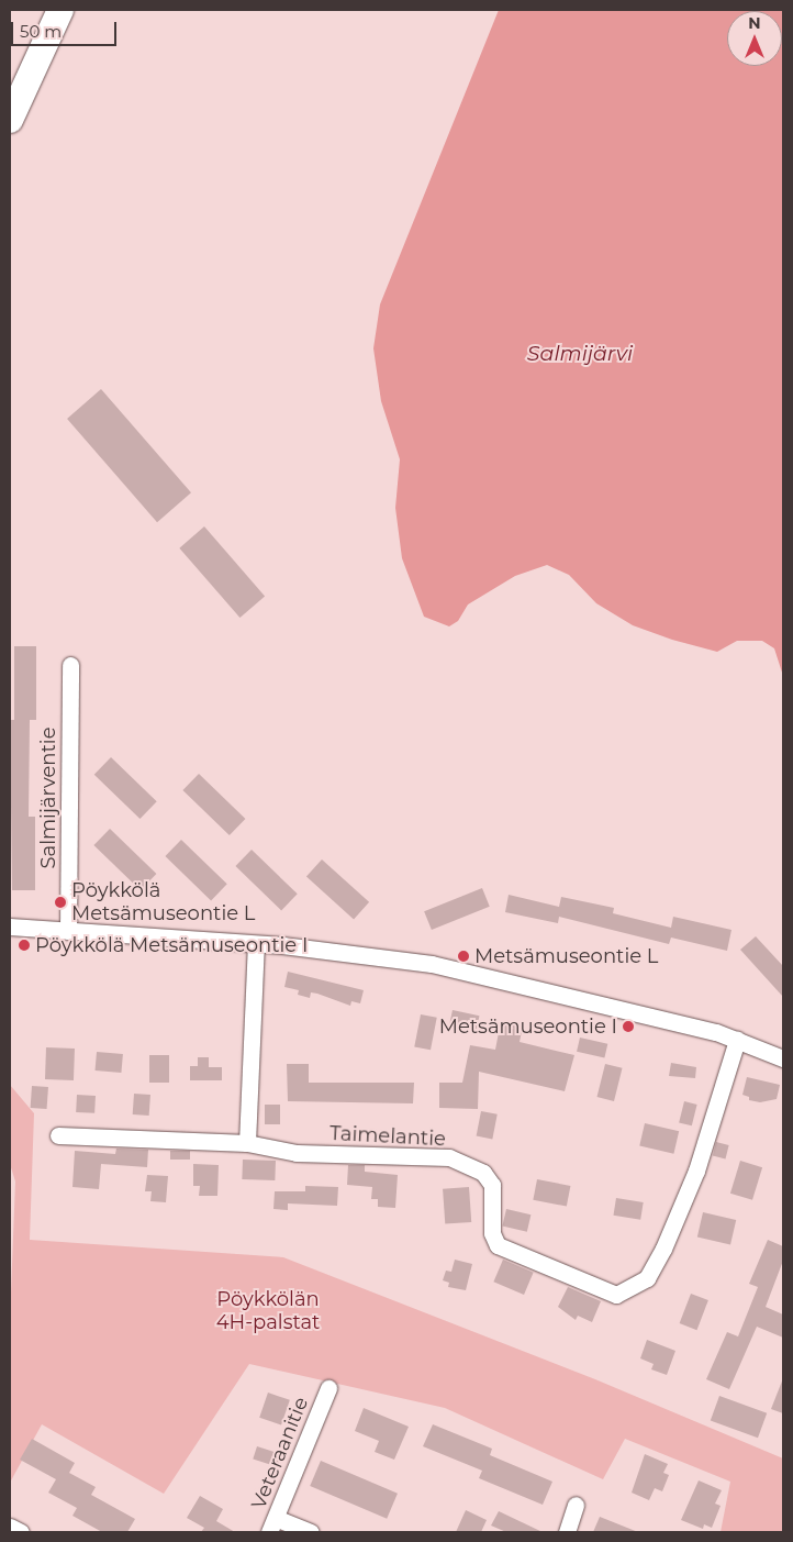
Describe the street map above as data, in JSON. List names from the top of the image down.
{
  "streets": {
    "street": ["Salmijärventie", "Taimelantie", "Veteraanitie"]
  },
  "water": ["Salmijärvi"],
  "parks": ["Pöykkölän 4H-palstat"],
  "places": [
    "Pöykkölä Metsämuseontie L",
    "Pöykkölä Metsämuseontie I",
    "Metsämuseontie L",
    "Metsämuseontie I"
  ],
  "scale_bar": "50 m",
  "north": "top"
}
